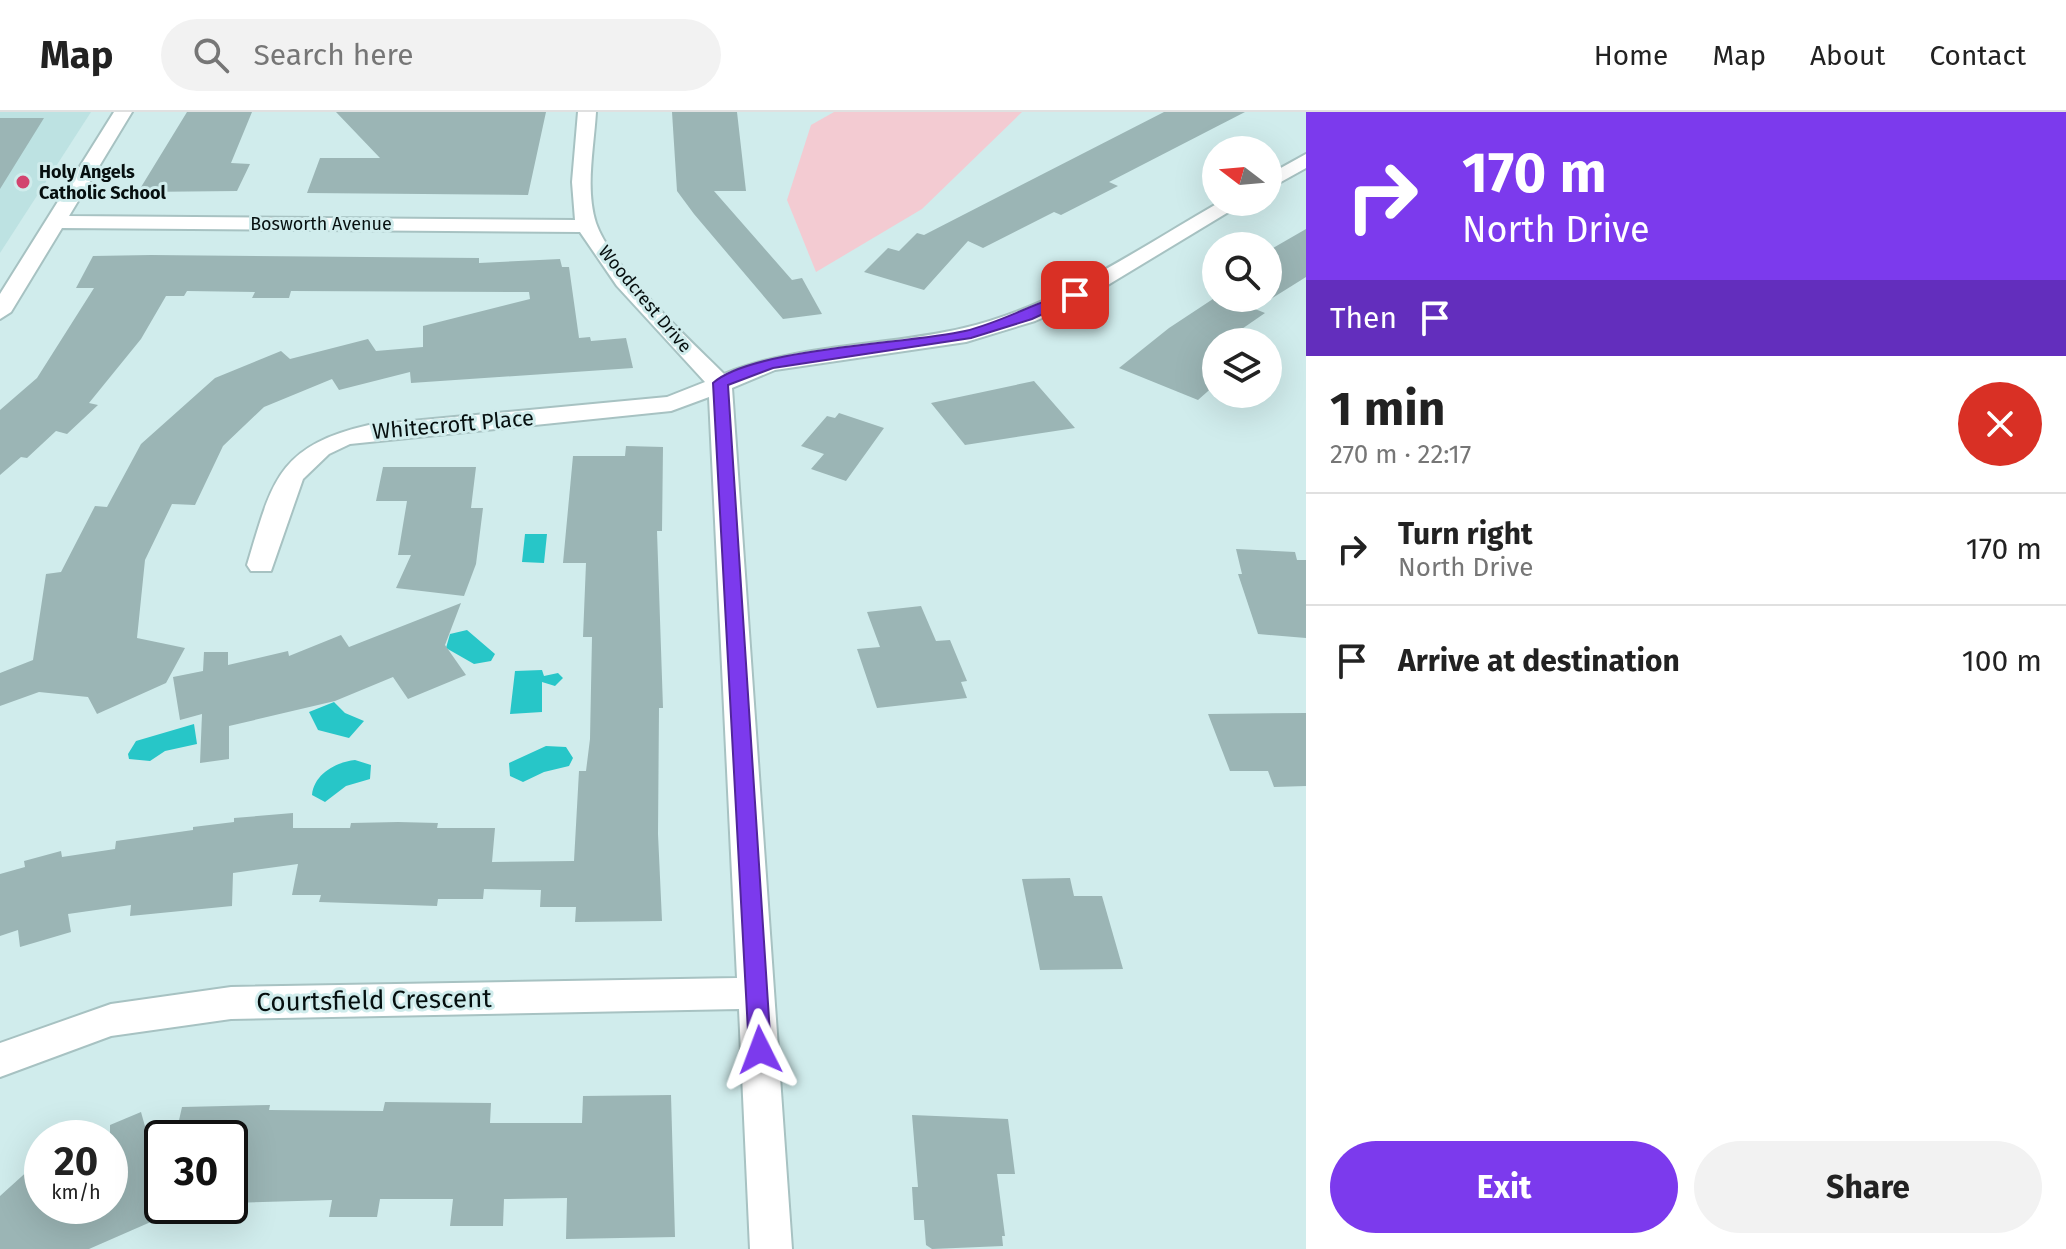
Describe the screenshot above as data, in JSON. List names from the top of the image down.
{
  "streets": {
    "street": [
      "Bosworth Avenue",
      "Woodcrest Drive",
      "Whitecroft Place",
      "Courtsfield Crescent"
    ]
  },
  "crossings": [
    ["Bosworth Avenue", "Woodcrest Drive"],
    ["Woodcrest Drive", "Whitecroft Place"]
  ],
  "places": ["Holy Angels Catholic School"],
  "north": "left",
  "page": {
    "header": "Map",
    "search": "Search here",
    "nav": [
      "Home",
      "Map",
      "About",
      "Contact"
    ],
    "turn": ["170 m", "North Drive"],
    "then": "Then",
    "heading": ["1 min", "270 m · 22:17"],
    "list": [
      {
        "name": "Turn right",
        "note": "North Drive",
        "value": "170 m"
      },
      {
        "name": "Arrive at destination",
        "value": "100 m"
      }
    ],
    "speed": "20 km/h",
    "limit": "30",
    "buttons": ["Exit", "Share"]
  }
}
